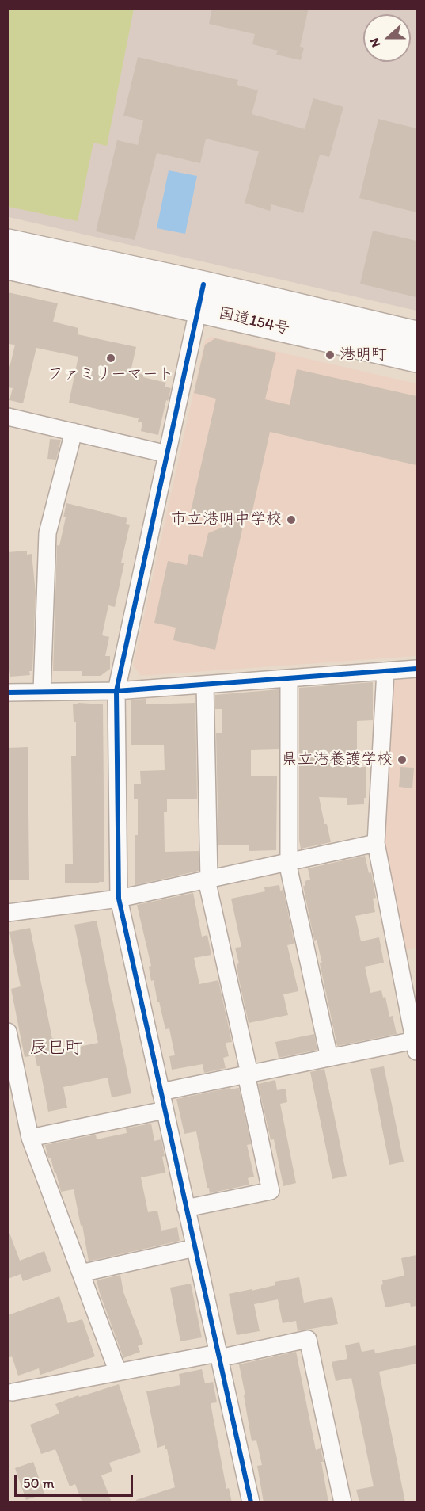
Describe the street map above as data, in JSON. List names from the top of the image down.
{
  "streets": {
    "highway": ["国道154号"]
  },
  "districts": ["辰巳町"],
  "places": [
    "港明町",
    "ファミリーマート",
    "市立港明中学校",
    "県立港養護学校"
  ],
  "scale_bar": "50 m",
  "north": "left"
}
